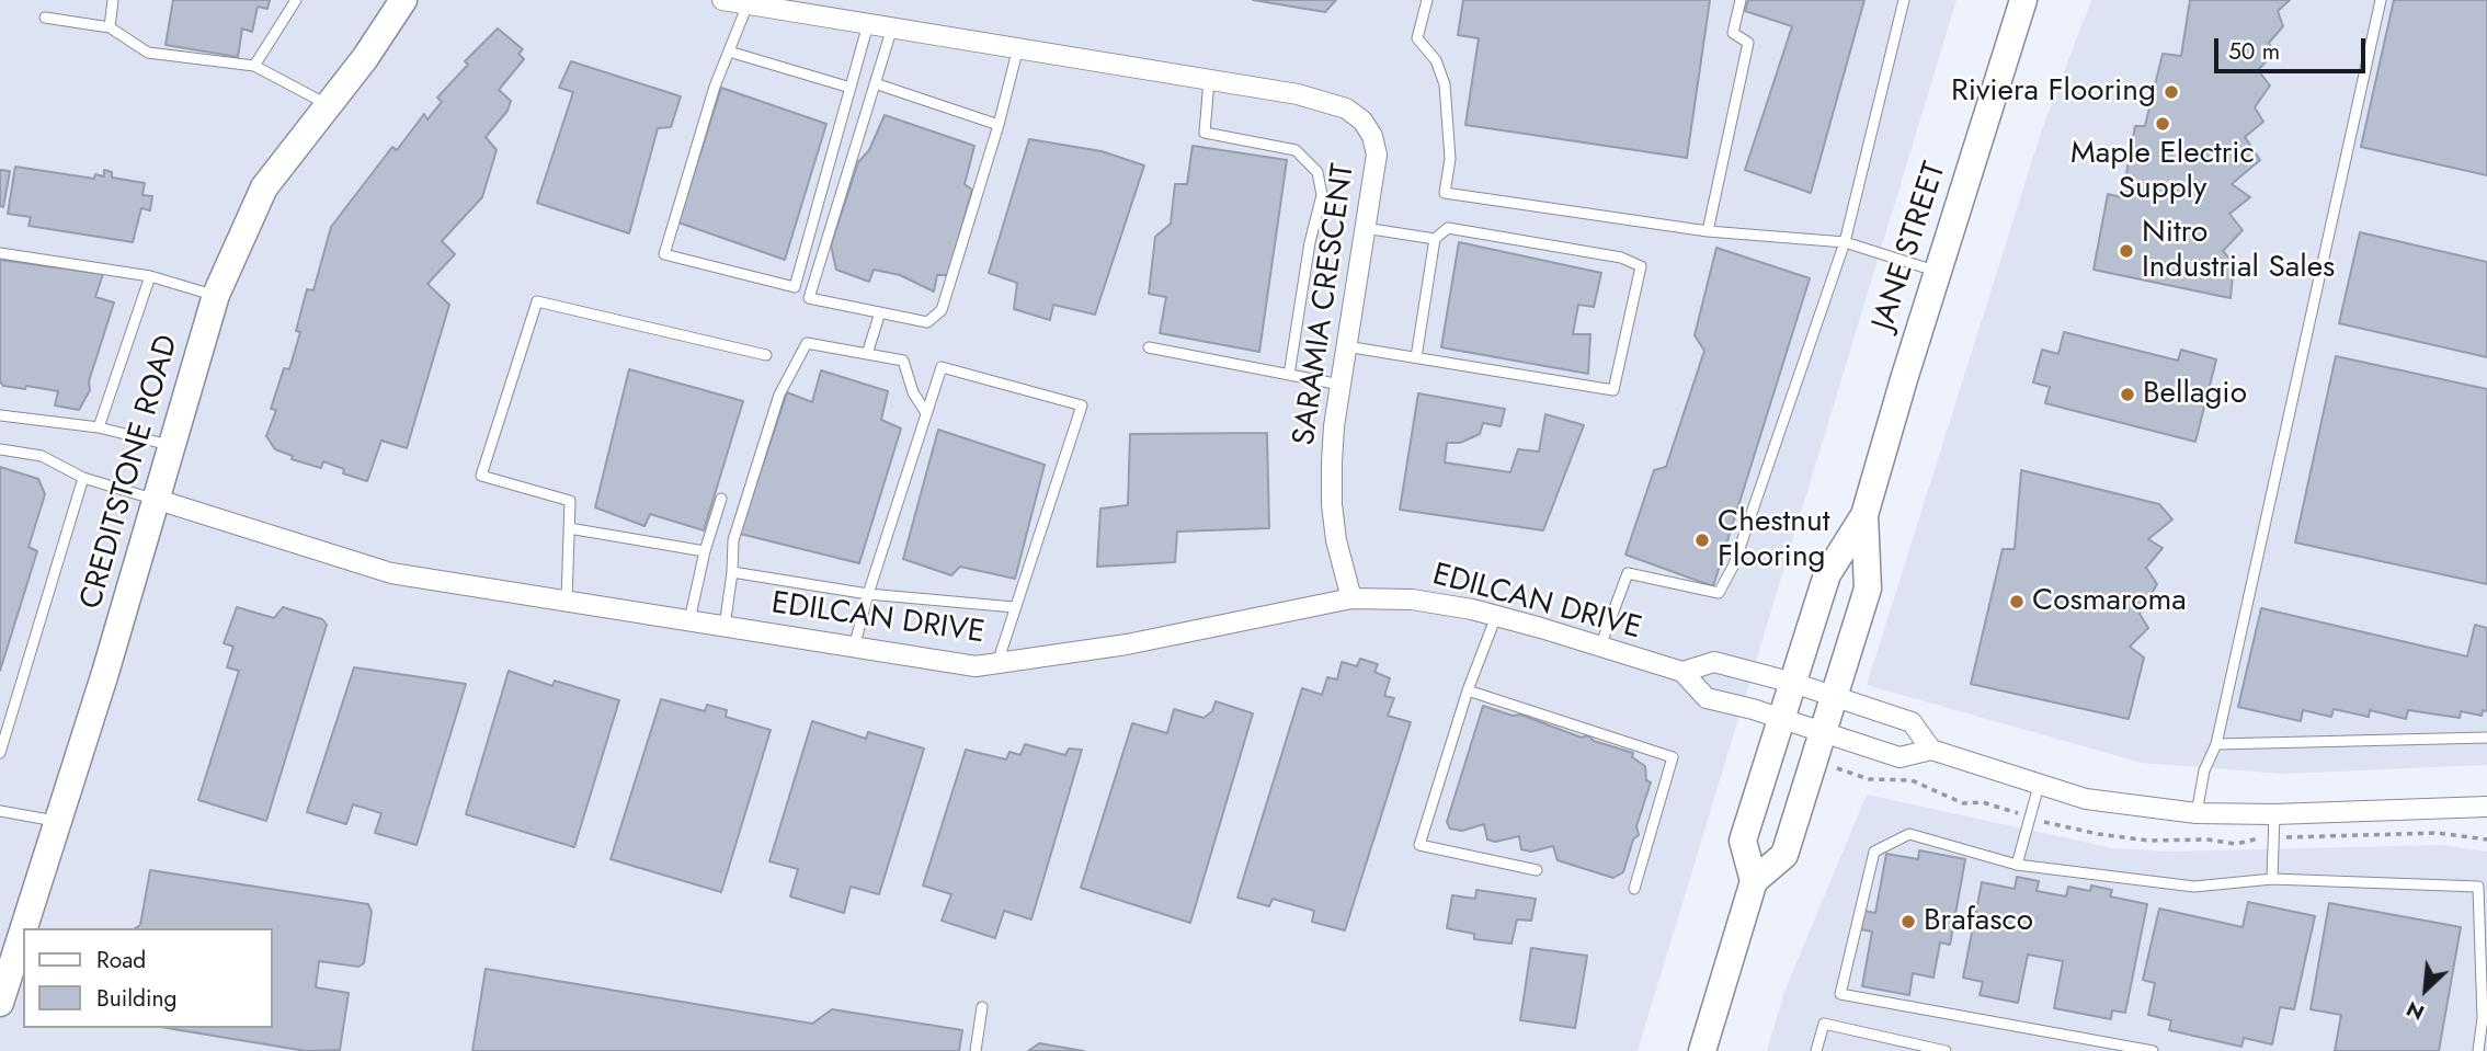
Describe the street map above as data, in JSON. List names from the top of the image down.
{
  "streets": {
    "main road": ["JANE STREET", "CREDITSTONE ROAD"],
    "street": ["SARAMIA CRESCENT", "EDILCAN DRIVE"]
  },
  "crossings": [
    ["JANE STREET", "EDILCAN DRIVE"],
    ["SARAMIA CRESCENT", "EDILCAN DRIVE"],
    ["CREDITSTONE ROAD", "EDILCAN DRIVE"]
  ],
  "places": [
    "Riviera Flooring",
    "Maple Electric Supply",
    "Nitro Industrial Sales",
    "Bellagio",
    "Chestnut Flooring",
    "Cosmaroma",
    "Brafasco"
  ],
  "legend": ["Road", "Building"],
  "scale_bar": "50 m",
  "north": "bottom left"
}
